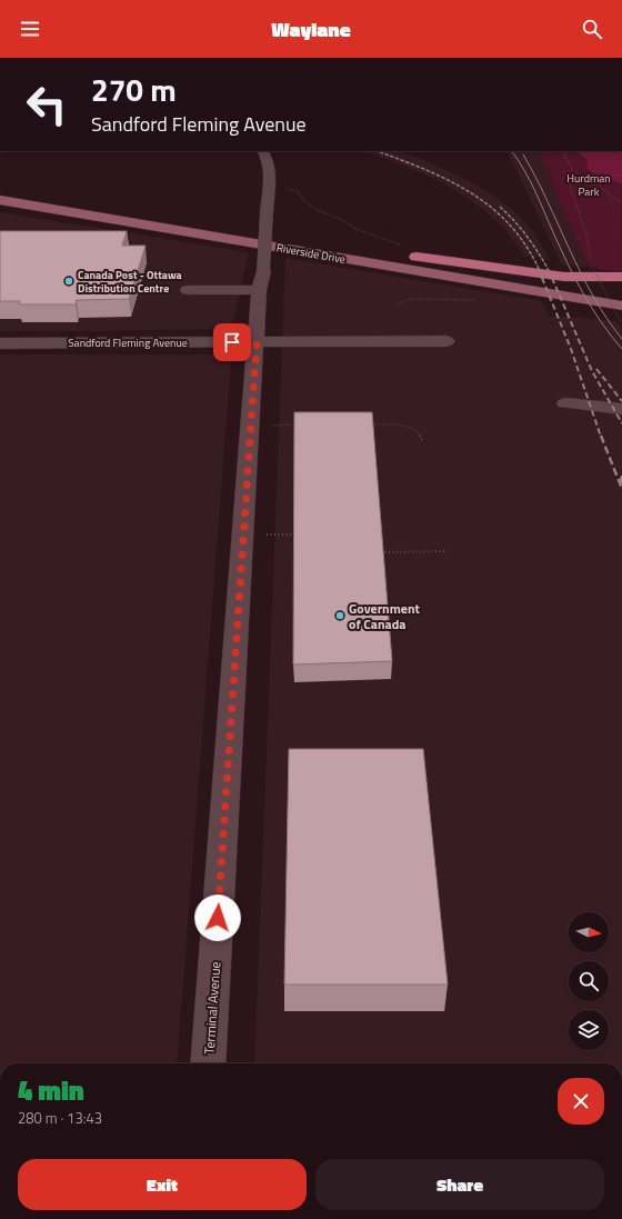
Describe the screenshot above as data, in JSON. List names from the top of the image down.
{
  "streets": {
    "main road": ["Riverside Drive"],
    "street": ["Sandford Fleming Avenue", "Terminal Avenue"]
  },
  "crossings": [
    ["Sandford Fleming Avenue", "Terminal Avenue"]
  ],
  "parks": ["Hurdman Park"],
  "places": ["Canada Post - Ottawa Distribution Centre", "Government of Canada"],
  "north": "right",
  "page": {
    "header": "Waylane",
    "turn": ["270 m", "Sandford Fleming Avenue"],
    "heading": ["4 min", "280 m · 13:43"],
    "buttons": ["Exit", "Share"]
  }
}
